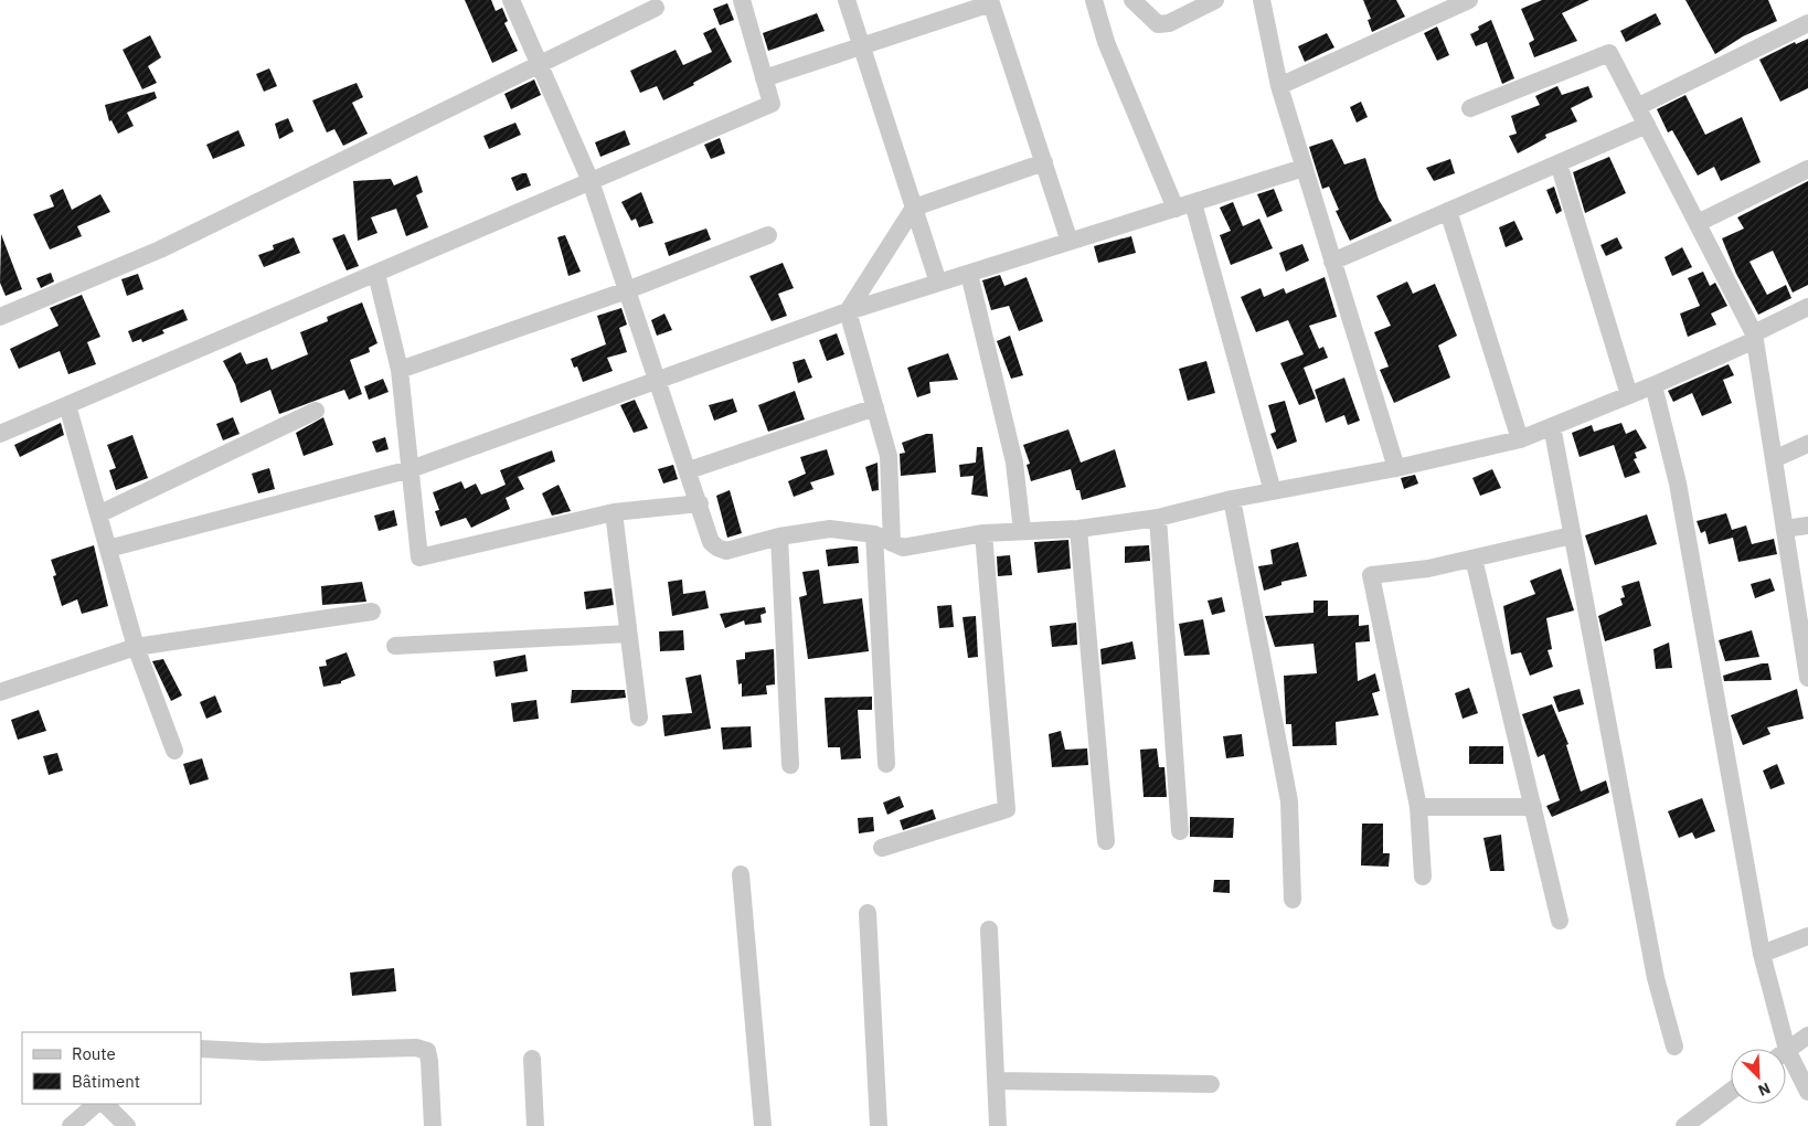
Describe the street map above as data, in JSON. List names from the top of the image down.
{
  "legend": ["Route", "Bâtiment"],
  "north": "bottom right"
}
